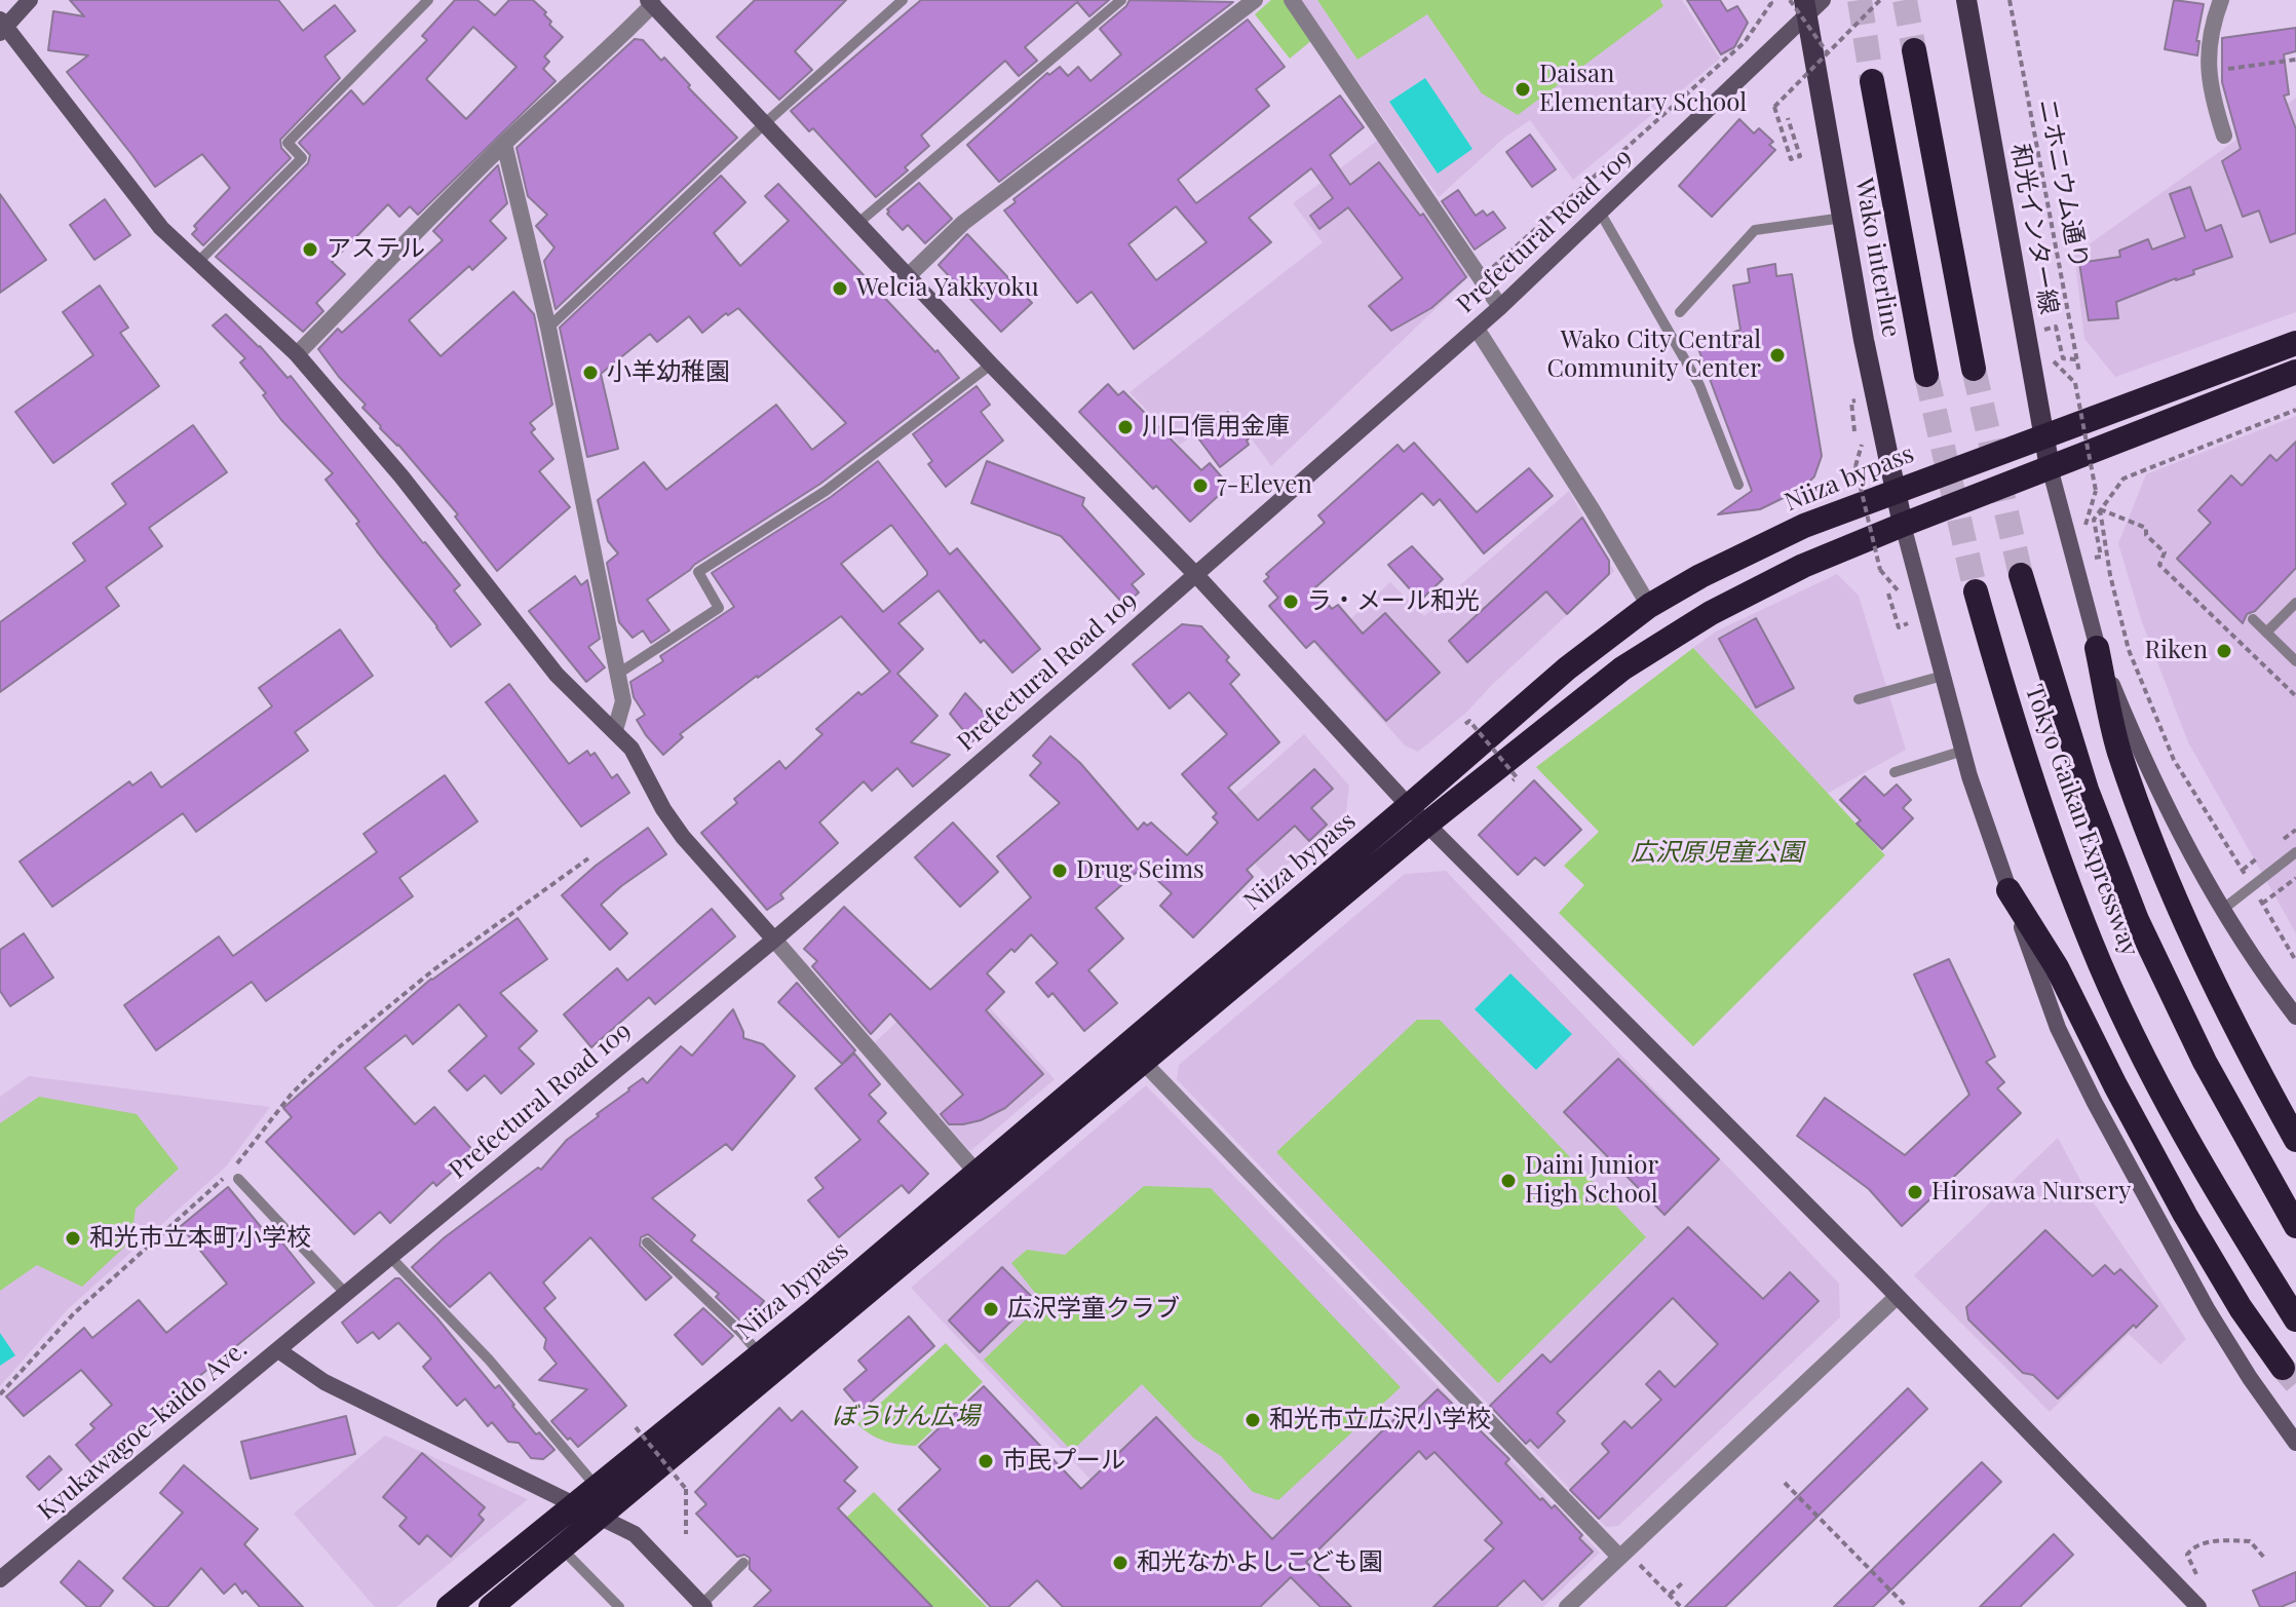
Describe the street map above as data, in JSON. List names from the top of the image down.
{
  "streets": {
    "highway": ["Niiza bypass", "Tokyo Gaikan Expressway"],
    "main road": ["和光インター線", "Wako interline"],
    "street": ["Prefectural Road 109", "Kyukawagoe-kaido Ave."],
    "path": ["ニホニウム通り"]
  },
  "crossings": [
    ["和光インター線", "Niiza bypass"],
    ["Prefectural Road 109", "Wako interline"],
    ["Prefectural Road 109", "Kyukawagoe-kaido Ave."],
    ["Wako interline", "Niiza bypass"]
  ],
  "parks": ["広沢原児童公園", "ぼうけん広場"],
  "places": [
    "Daisan Elementary School",
    "アステル",
    "Welcia Yakkyoku",
    "Wako City Central Community Center",
    "小羊幼稚園",
    "川口信用金庫",
    "7-Eleven",
    "ラ・メール和光",
    "Riken",
    "Drug Seims",
    "Daini Junior High School",
    "Hirosawa Nursery",
    "和光市立本町小学校",
    "広沢学童クラブ",
    "和光市立広沢小学校",
    "市民プール",
    "和光なかよしこども園"
  ]
}
